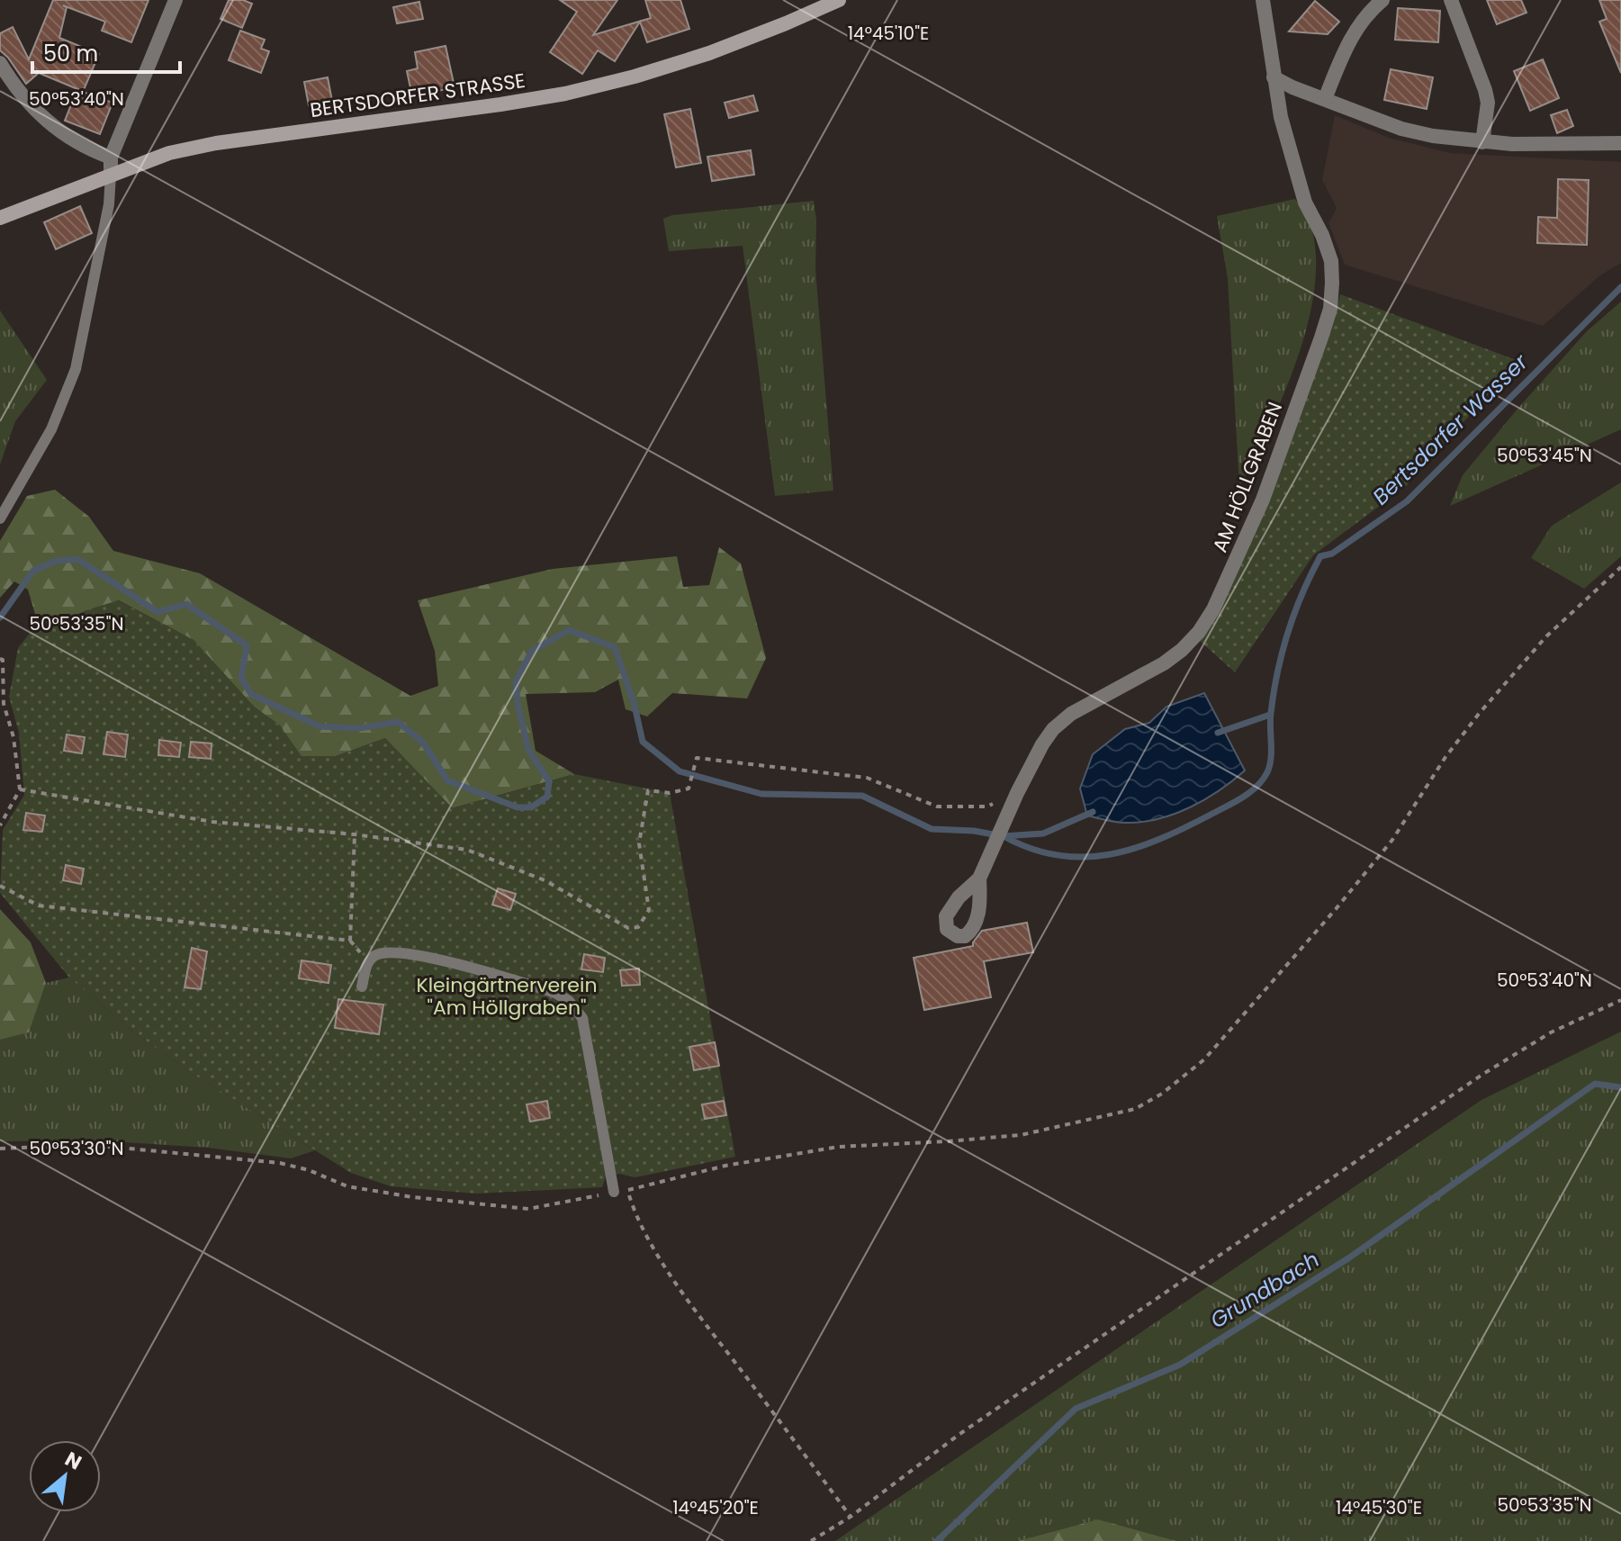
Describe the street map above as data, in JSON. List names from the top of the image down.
{
  "streets": {
    "main road": ["BERTSDORFER STRASSE"],
    "street": ["AM HÖLLGRABEN"]
  },
  "water": ["Bertsdorfer Wasser", "Grundbach"],
  "parks": ["Kleingärtnerverein \"Am Höllgraben\""],
  "scale_bar": "50 m",
  "north": "top right",
  "coordinates": [
    "14°45'10\"E",
    "50°53'40\"N",
    "50°53'45\"N",
    "50°53'35\"N",
    "50°53'30\"N",
    "14°45'20\"E",
    "14°45'30\"E"
  ]
}
